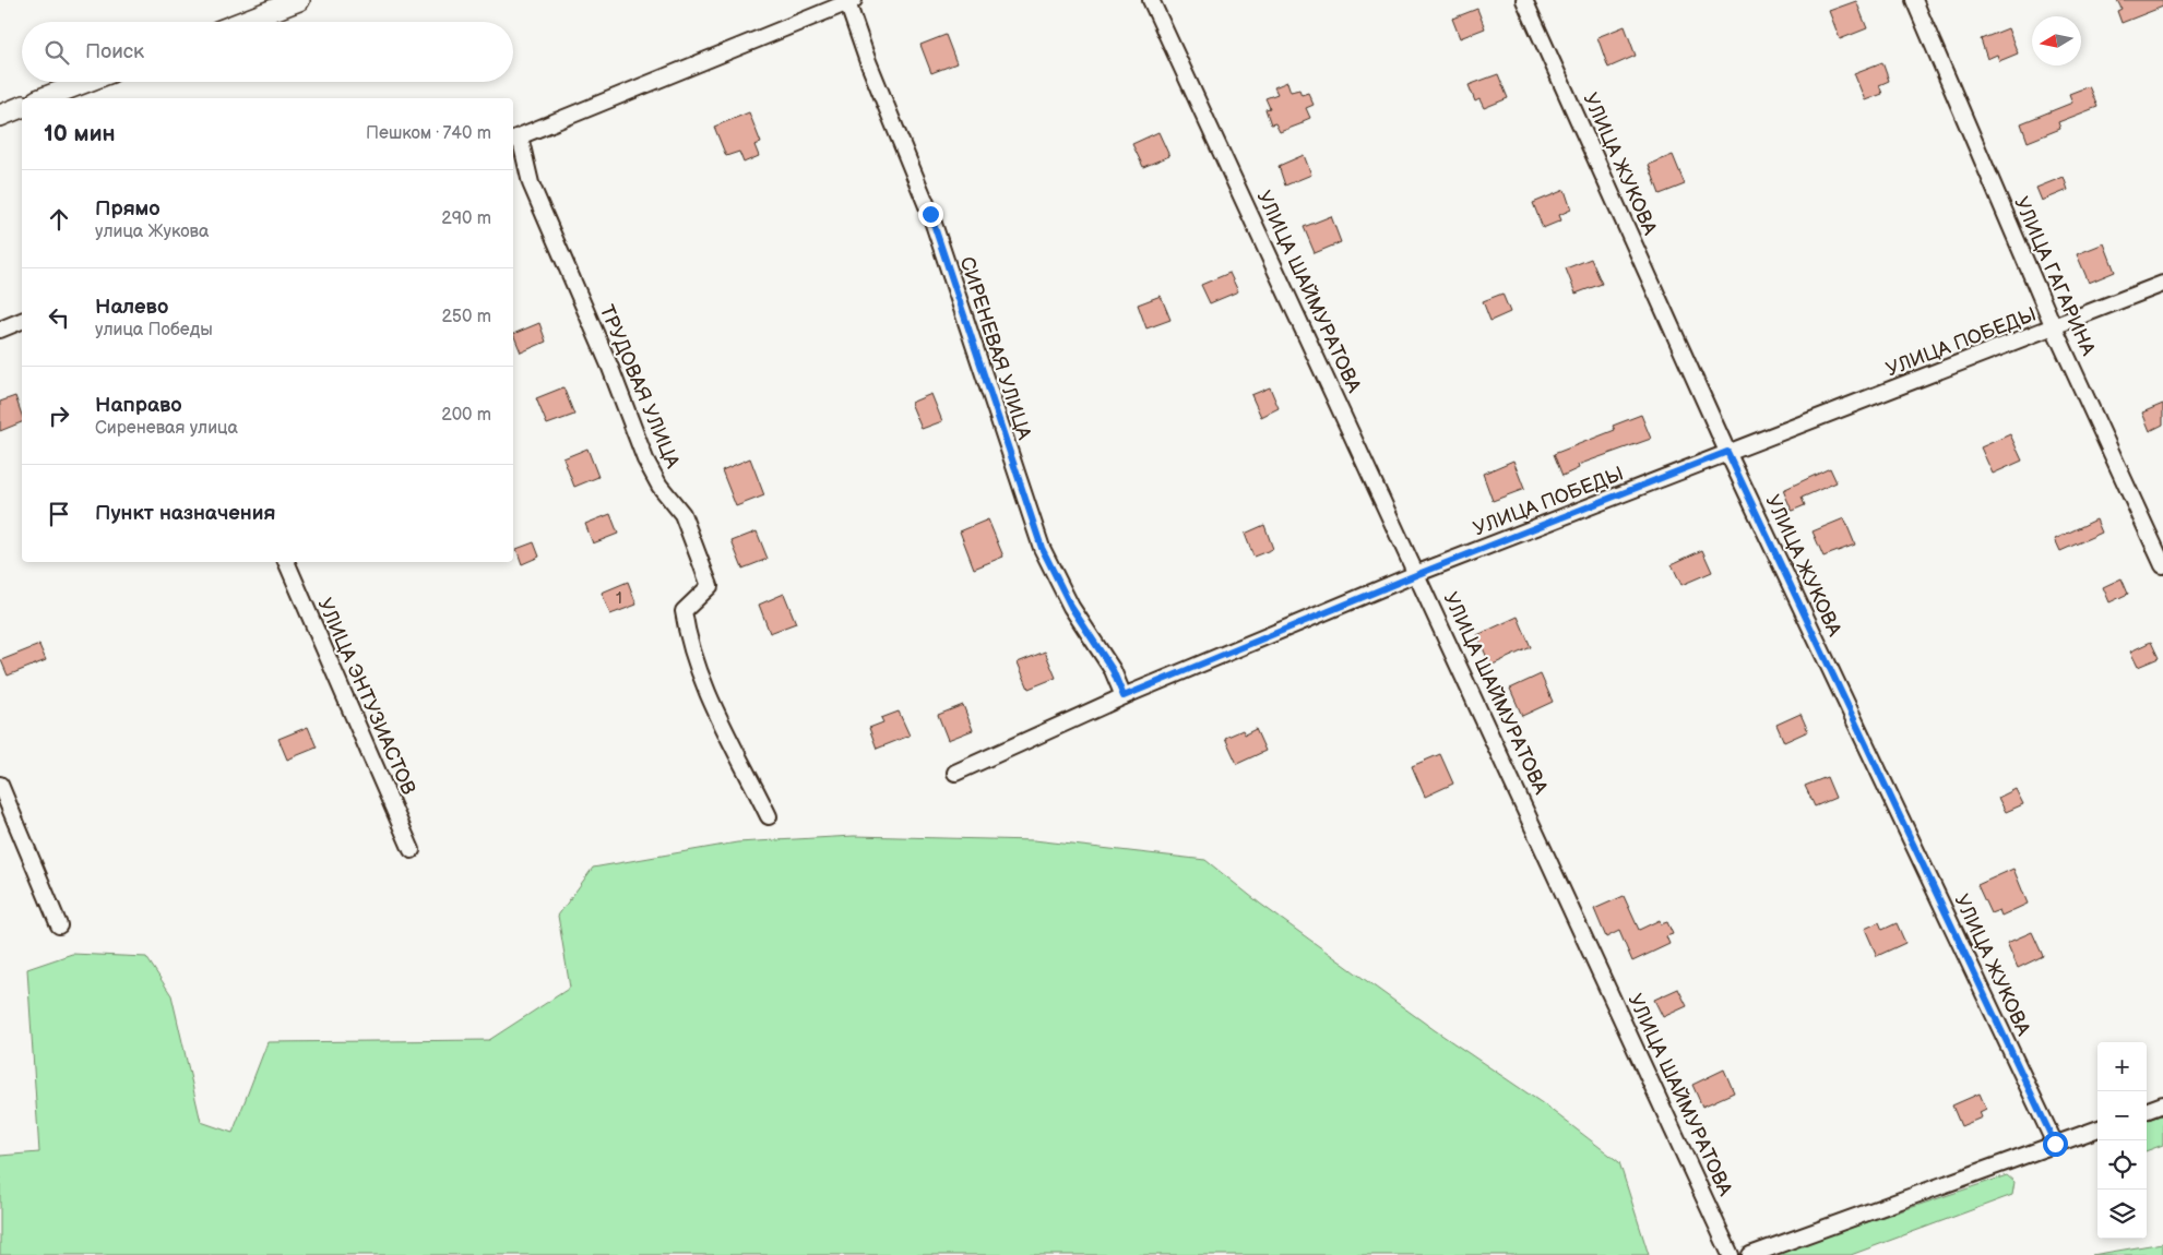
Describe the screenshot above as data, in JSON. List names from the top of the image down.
{
  "streets": {
    "street": [
      "УЛИЦА ЖУКОВА",
      "УЛИЦА ГАГАРИНА",
      "УЛИЦА ШАЙМУРАТОВА",
      "УЛИЦА ПОБЕДЫ",
      "СИРЕНЕВАЯ УЛИЦА",
      "ТРУДОВАЯ УЛИЦА",
      "УЛИЦА ЭНТУЗИАСТОВ"
    ]
  },
  "crossings": [
    ["УЛИЦА ЖУКОВА", "УЛИЦА ПОБЕДЫ"],
    ["УЛИЦА ГАГАРИНА", "УЛИЦА ПОБЕДЫ"],
    ["УЛИЦА ШАЙМУРАТОВА", "УЛИЦА ПОБЕДЫ"],
    ["УЛИЦА ПОБЕДЫ", "СИРЕНЕВАЯ УЛИЦА"]
  ],
  "house_numbers": ["1"],
  "north": "left",
  "page": {
    "search": "Поиск",
    "heading": ["10 мин", "Пешком · 740 m"],
    "list": [
      ["Прямо", "улица Жукова", "290 m"],
      ["Налево", "улица Победы", "250 m"],
      ["Направо", "Сиреневая улица", "200 m"],
      "Пункт назначения"
    ],
    "map_buttons": ["+", "−"]
  }
}
